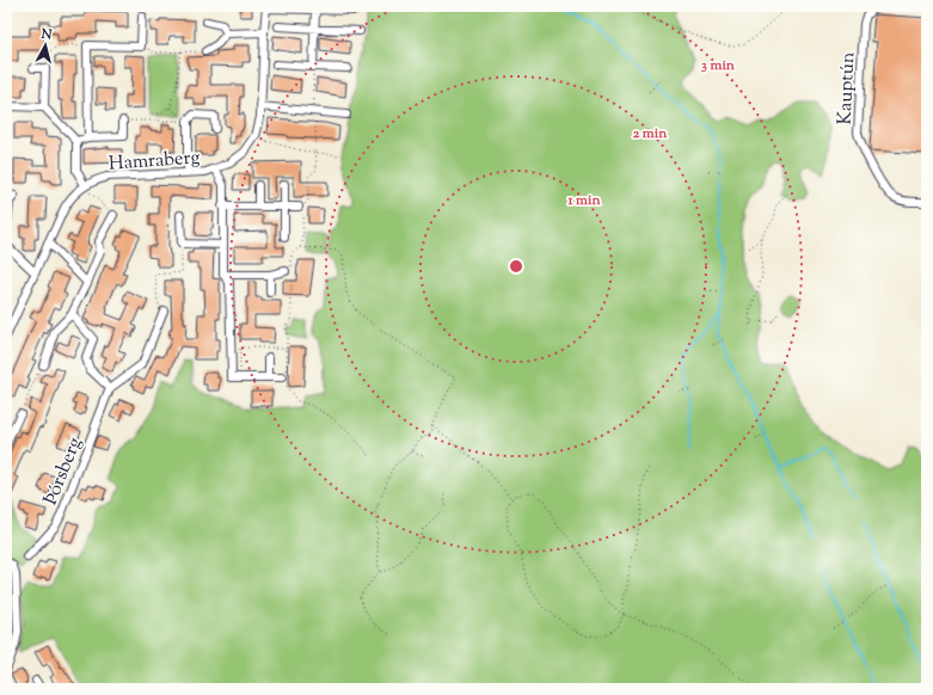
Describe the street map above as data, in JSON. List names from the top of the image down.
{
  "streets": {
    "street": ["Kauptún", "Hamraberg", "Þórsberg"]
  },
  "north": "top",
  "rings": ["3 min", "2 min", "1 min"]
}
